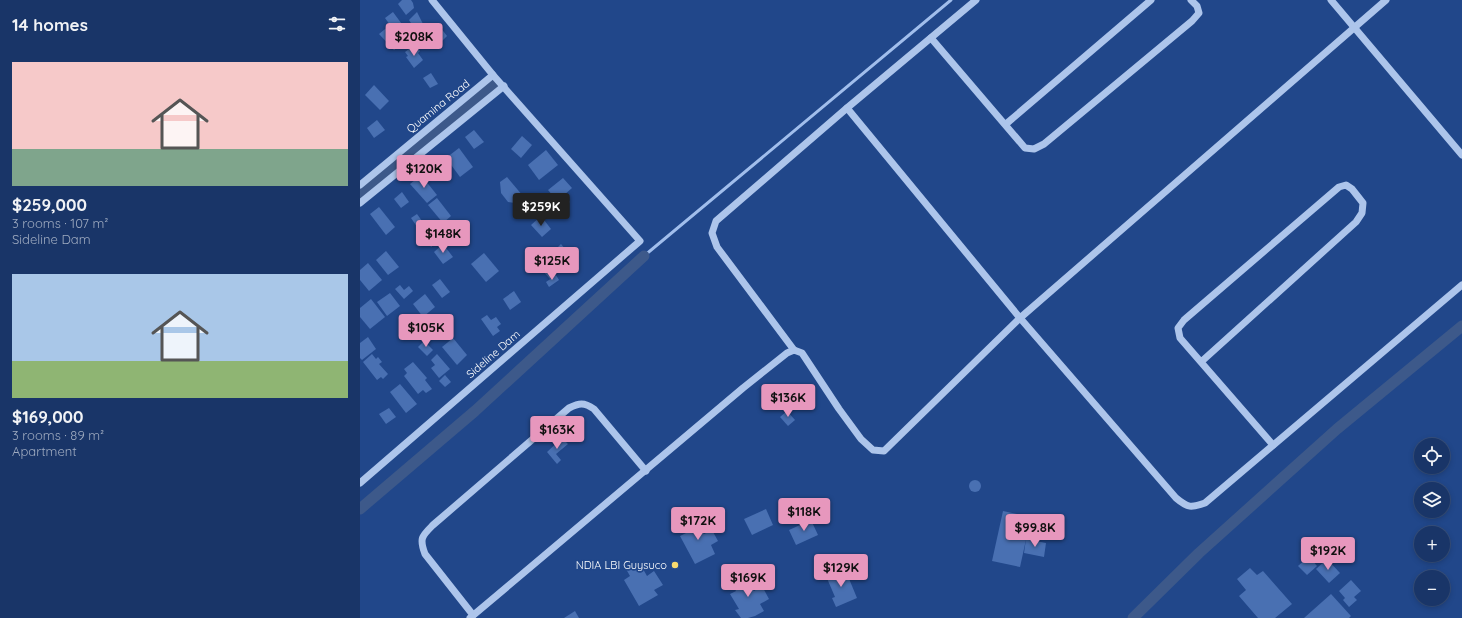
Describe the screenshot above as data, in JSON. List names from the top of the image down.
{
  "streets": {
    "street": ["Quamina Road", "Sideline Dam"]
  },
  "places": ["NDIA LBI Guysuco"],
  "page": {
    "heading": "14 homes",
    "price": [
      "$208K",
      "$120K",
      "$259K",
      "$148K",
      "$125K",
      "$105K",
      "$136K",
      "$163K",
      "$118K",
      "$172K",
      "$99.8K",
      "$192K",
      "$129K",
      "$169K"
    ],
    "list": [
      {
        "name": "$259,000",
        "note": "3 rooms · 107 m² · Sideline Dam"
      },
      {
        "name": "$169,000",
        "note": "3 rooms · 89 m² · Apartment"
      }
    ],
    "map_buttons": ["+", "−"]
  }
}
